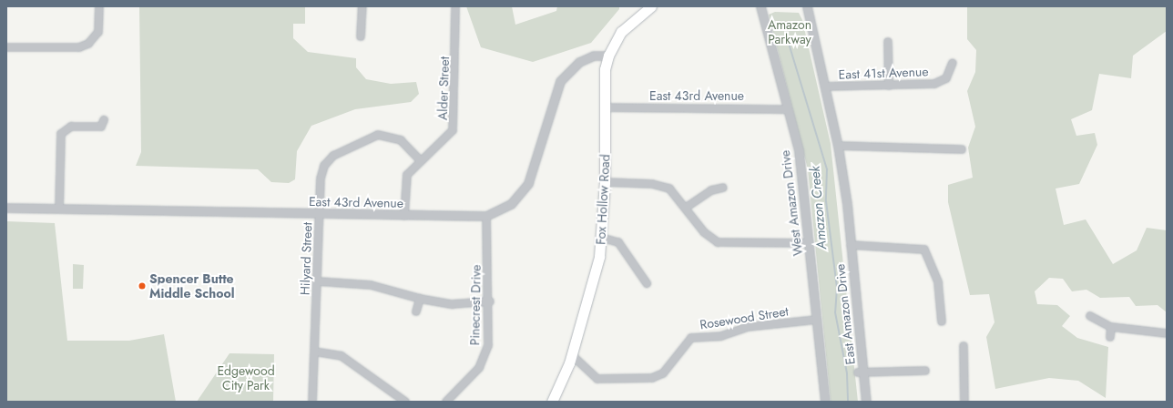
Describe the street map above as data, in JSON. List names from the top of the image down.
{
  "streets": {
    "main road": ["Fox Hollow Road"],
    "street": [
      "East 41st Avenue",
      "Alder Street",
      "East 43rd Avenue",
      "West Amazon Drive",
      "Hilyard Street",
      "Pinecrest Drive",
      "East Amazon Drive",
      "Rosewood Street"
    ]
  },
  "crossings": [
    ["East 41st Avenue", "East Amazon Drive"],
    ["Alder Street", "East 43rd Avenue"],
    ["Alder Street", "Hilyard Street"],
    ["East 43rd Avenue", "Fox Hollow Road"],
    ["East 43rd Avenue", "West Amazon Drive"],
    ["East 43rd Avenue", "Hilyard Street"],
    ["East 43rd Avenue", "Pinecrest Drive"],
    ["Fox Hollow Road", "Rosewood Street"],
    ["West Amazon Drive", "Rosewood Street"]
  ],
  "water": ["Amazon Creek"],
  "parks": ["Amazon Parkway", "Edgewood City Park"],
  "places": ["Spencer Butte Middle School"]
}
